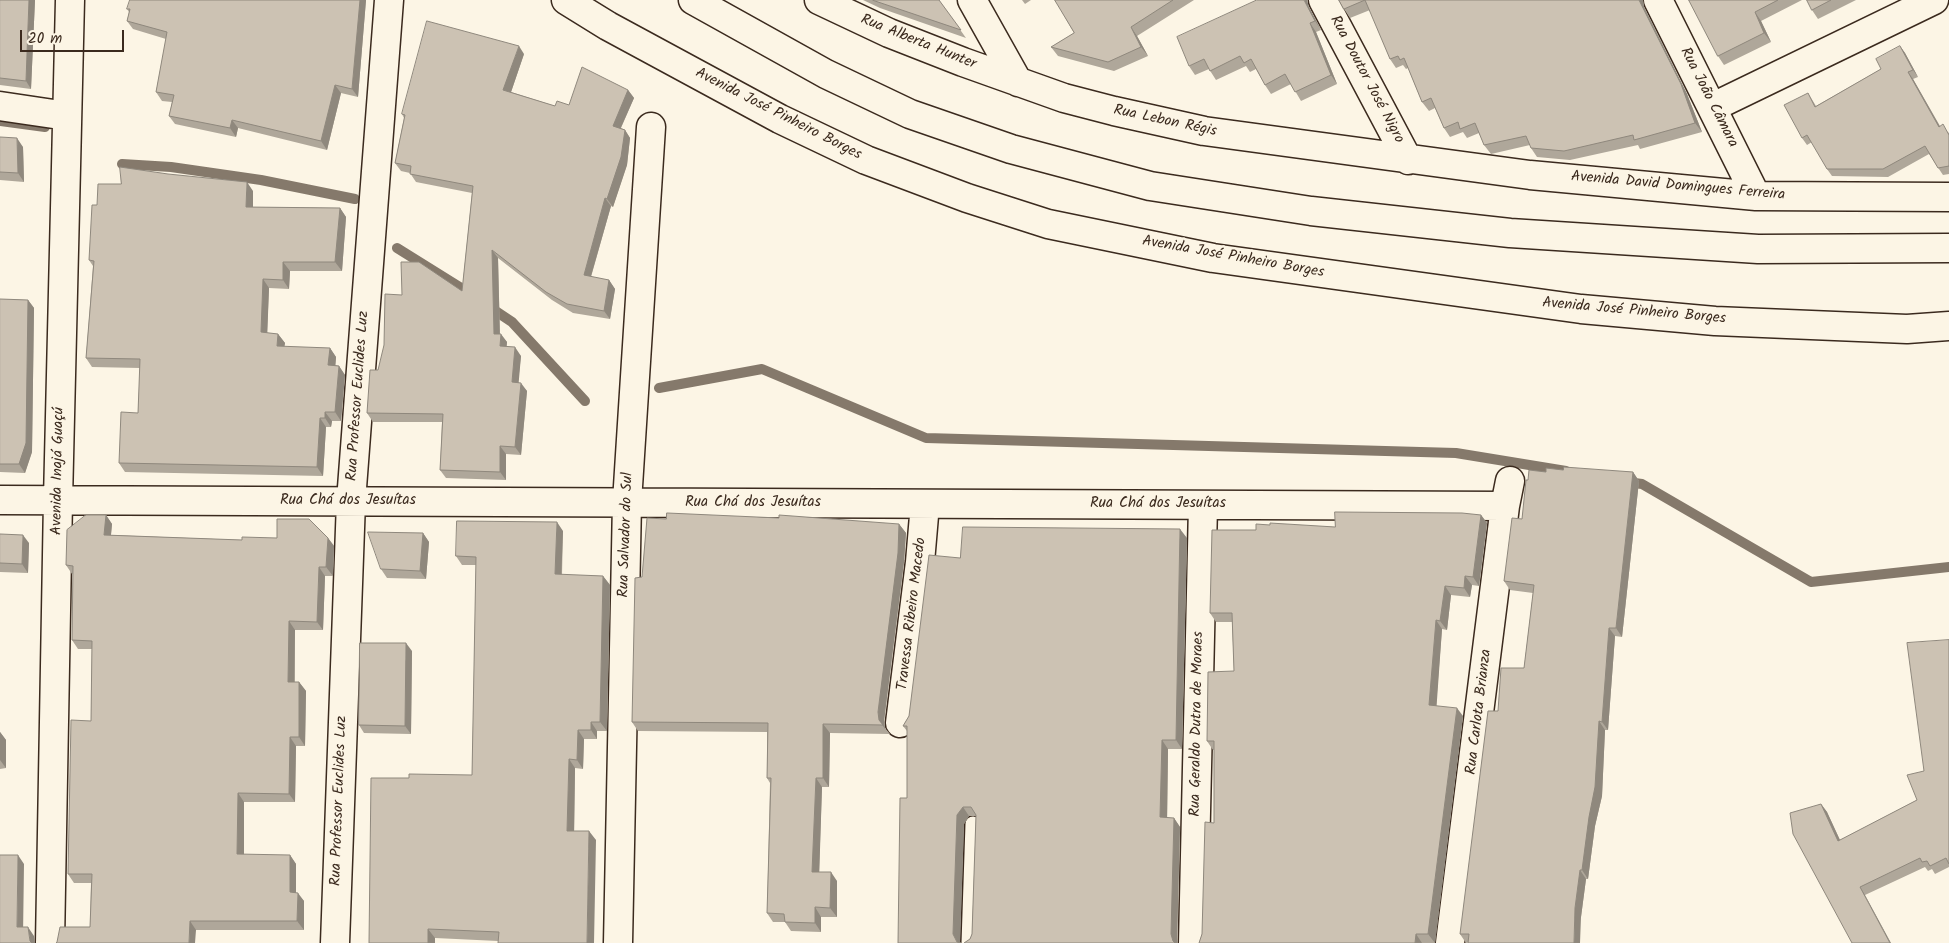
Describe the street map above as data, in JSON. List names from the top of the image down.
{
  "streets": {
    "street": [
      "Rua Alberta Hunter",
      "Rua Doutor José Nigro",
      "Rua João Câmara",
      "Avenida José Pinheiro Borges",
      "Rua Lebon Régis",
      "Avenida David Domingues Ferreira",
      "Rua Professor Euclides Luz",
      "Avenida Inajá Guaçú",
      "Rua Chá dos Jesuítas",
      "Rua Salvador do Sul",
      "Travessa Ribeiro Macedo",
      "Rua Carlota Brianza",
      "Rua Geraldo Dutra de Moraes"
    ]
  },
  "crossings": [
    ["Rua Alberta Hunter", "Rua Lebon Régis"],
    ["Rua Doutor José Nigro", "Rua Lebon Régis"],
    ["Rua Doutor José Nigro", "Avenida David Domingues Ferreira"],
    ["Rua João Câmara", "Avenida David Domingues Ferreira"],
    ["Rua Lebon Régis", "Avenida David Domingues Ferreira"],
    ["Rua Professor Euclides Luz", "Rua Chá dos Jesuítas"],
    ["Avenida Inajá Guaçú", "Rua Chá dos Jesuítas"],
    ["Rua Chá dos Jesuítas", "Rua Salvador do Sul"],
    ["Rua Chá dos Jesuítas", "Travessa Ribeiro Macedo"],
    ["Rua Chá dos Jesuítas", "Rua Carlota Brianza"],
    ["Rua Chá dos Jesuítas", "Rua Geraldo Dutra de Moraes"]
  ],
  "scale_bar": "20 m"
}
